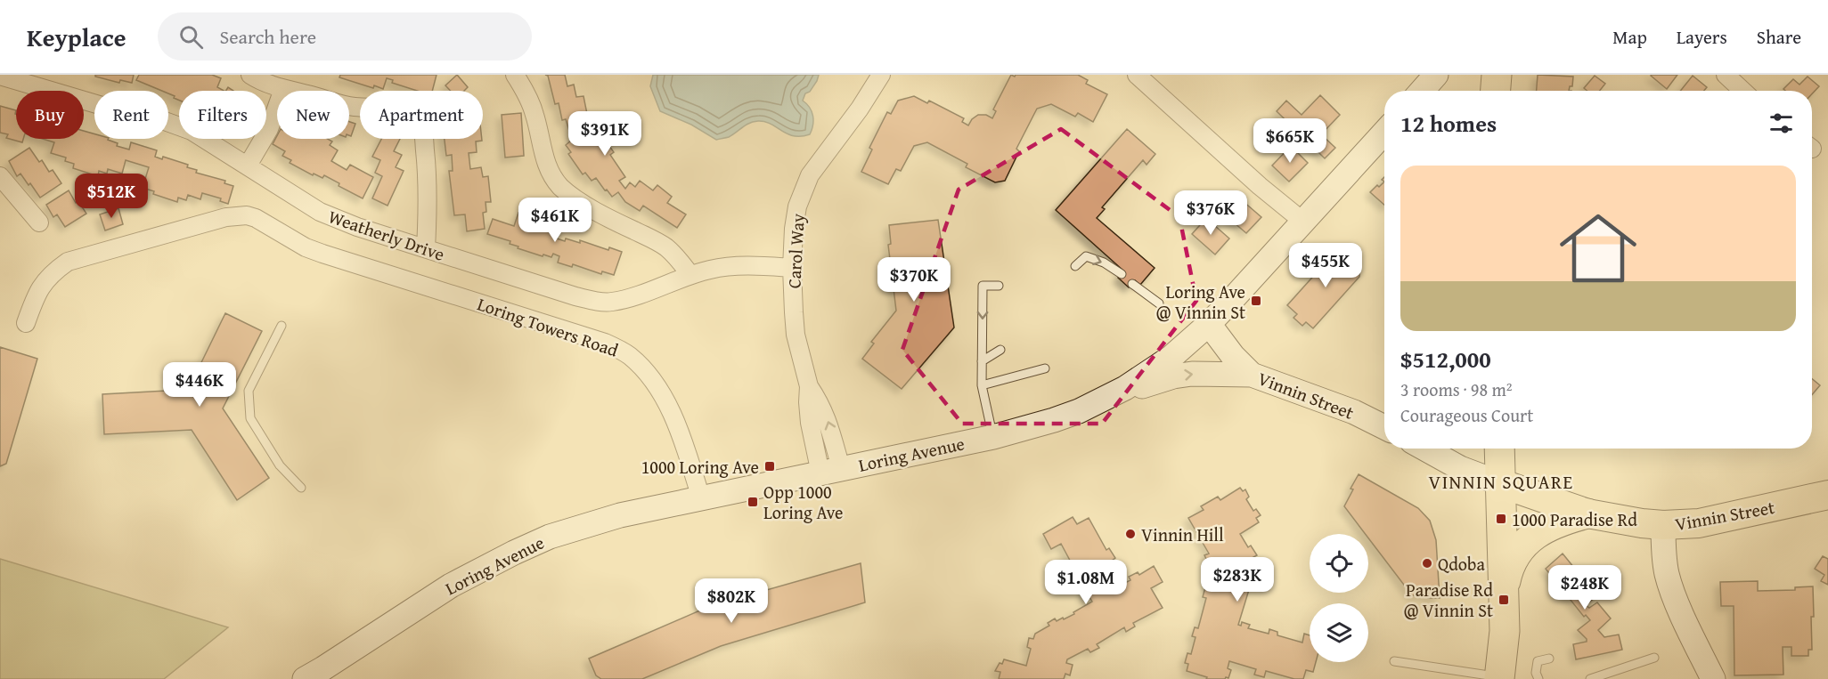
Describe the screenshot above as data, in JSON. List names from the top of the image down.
{
  "streets": {
    "main road": ["Vinnin Street", "Loring Avenue"],
    "street": ["Weatherly Drive", "Carol Way", "Loring Towers Road"]
  },
  "crossings": [
    ["Weatherly Drive", "Carol Way"],
    ["Carol Way", "Loring Avenue"],
    ["Loring Towers Road", "Loring Avenue"],
    ["Vinnin Street", "Loring Avenue"]
  ],
  "one_way": ["Carol Way"],
  "districts": ["VINNIN SQUARE"],
  "places": {
    "transit": [
      "Loring Ave @ Vinnin St",
      "1000 Loring Ave",
      "Opp 1000 Loring Ave",
      "1000 Paradise Rd",
      "Paradise Rd @ Vinnin St"
    ],
    "other": ["Vinnin Hill", "Qdoba"]
  },
  "page": {
    "header": "Keyplace",
    "search": "Search here",
    "nav": ["Map", "Layers", "Share"],
    "chip": [
      "Buy",
      "Rent",
      "Filters",
      "New",
      "Apartment"
    ],
    "heading": "12 homes",
    "price": [
      "$391K",
      "$665K",
      "$512K",
      "$376K",
      "$461K",
      "$455K",
      "$370K",
      "$446K",
      "$283K",
      "$1.08M",
      "$248K",
      "$802K"
    ],
    "list": [
      {
        "name": "$512,000",
        "note": "3 rooms · 98 m² · Courageous Court"
      }
    ]
  }
}
